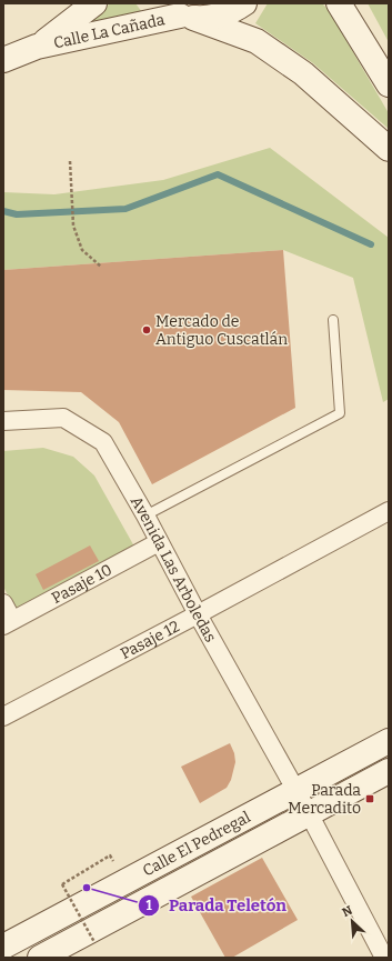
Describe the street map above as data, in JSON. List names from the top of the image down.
{
  "streets": {
    "main road": ["Calle La Cañada", "Calle El Pedregal"],
    "street": ["Avenida Las Arboledas", "Pasaje 10", "Pasaje 12"]
  },
  "crossings": [
    ["Avenida Las Arboledas", "Pasaje 10"],
    ["Avenida Las Arboledas", "Pasaje 12"],
    ["Avenida Las Arboledas", "Calle El Pedregal"]
  ],
  "places": {
    "other": ["Mercado de Antiguo Cuscatlán", "Parada Teletón"],
    "transit": ["Parada Mercadito"]
  },
  "north": "top left"
}
